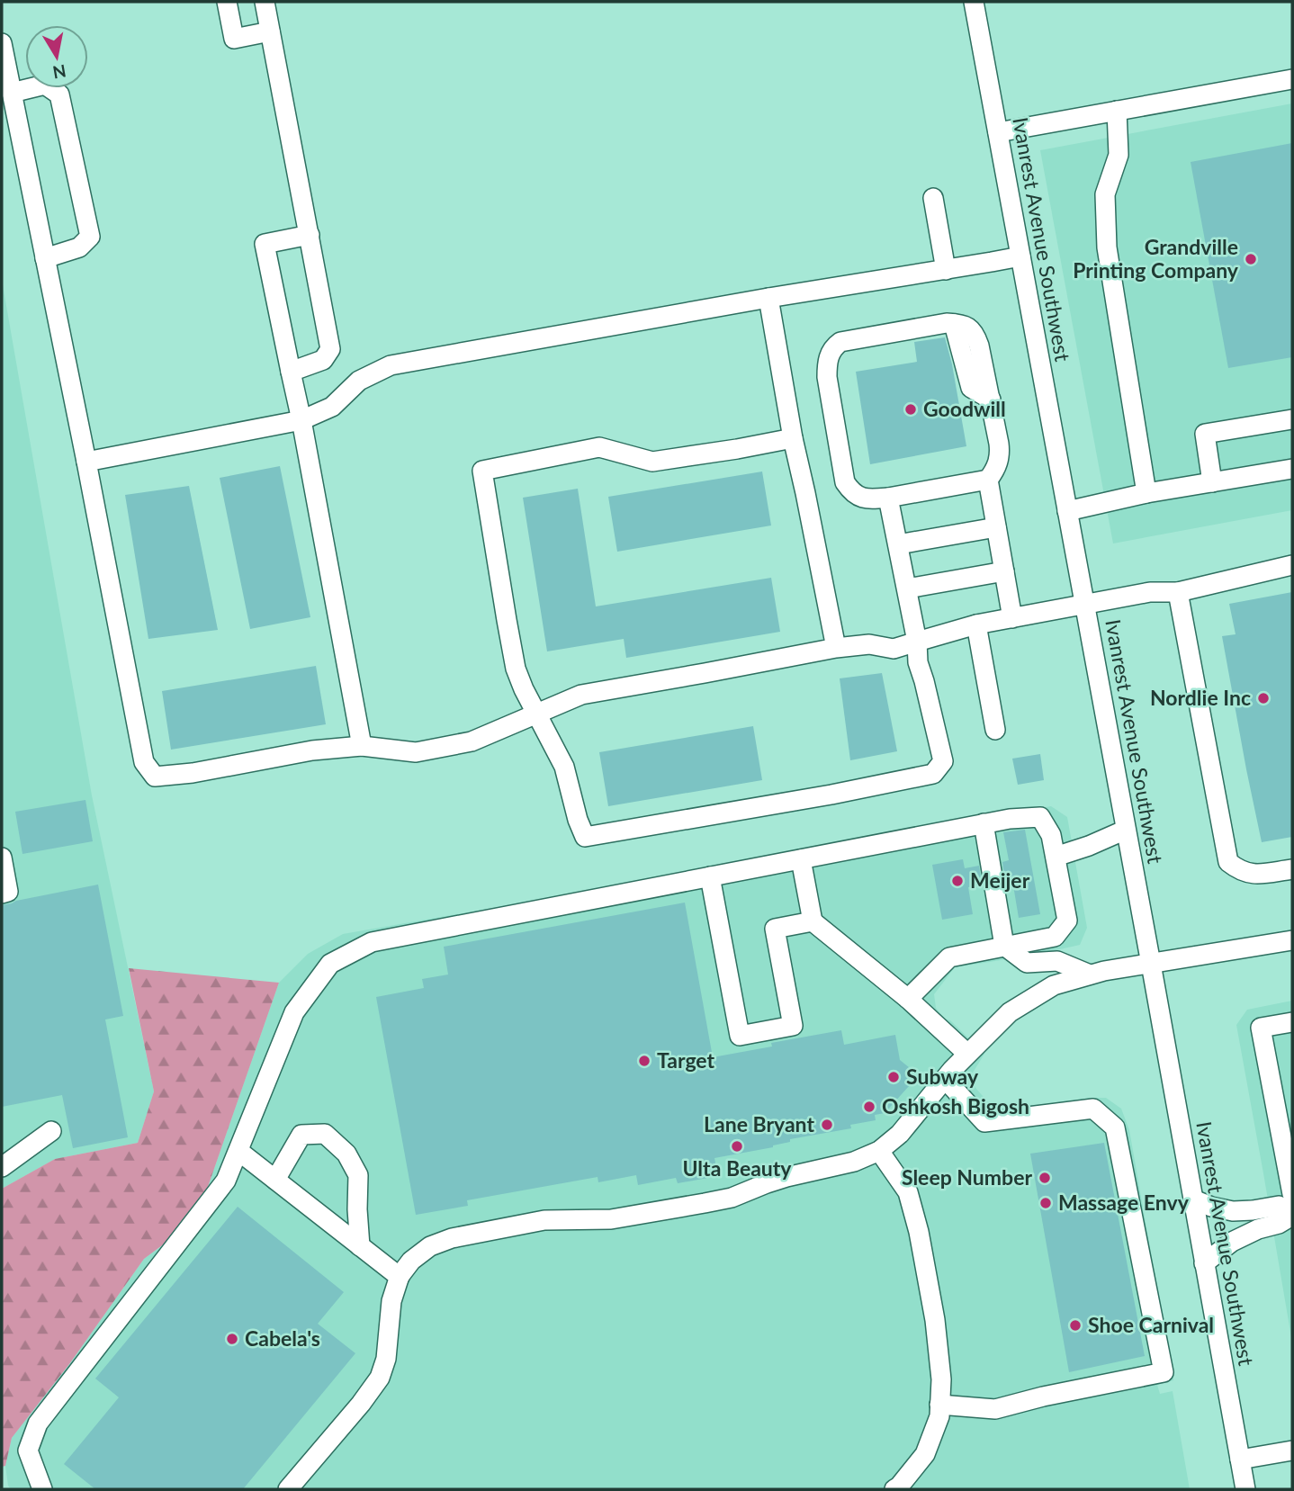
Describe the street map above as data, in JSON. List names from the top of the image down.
{
  "streets": {
    "street": ["Ivanrest Avenue Southwest"]
  },
  "places": [
    "Grandville Printing Company",
    "Goodwill",
    "Nordlie Inc",
    "Meijer",
    "Target",
    "Subway",
    "Oshkosh Bigosh",
    "Lane Bryant",
    "Ulta Beauty",
    "Sleep Number",
    "Massage Envy",
    "Shoe Carnival",
    "Cabela's"
  ],
  "north": "bottom"
}
